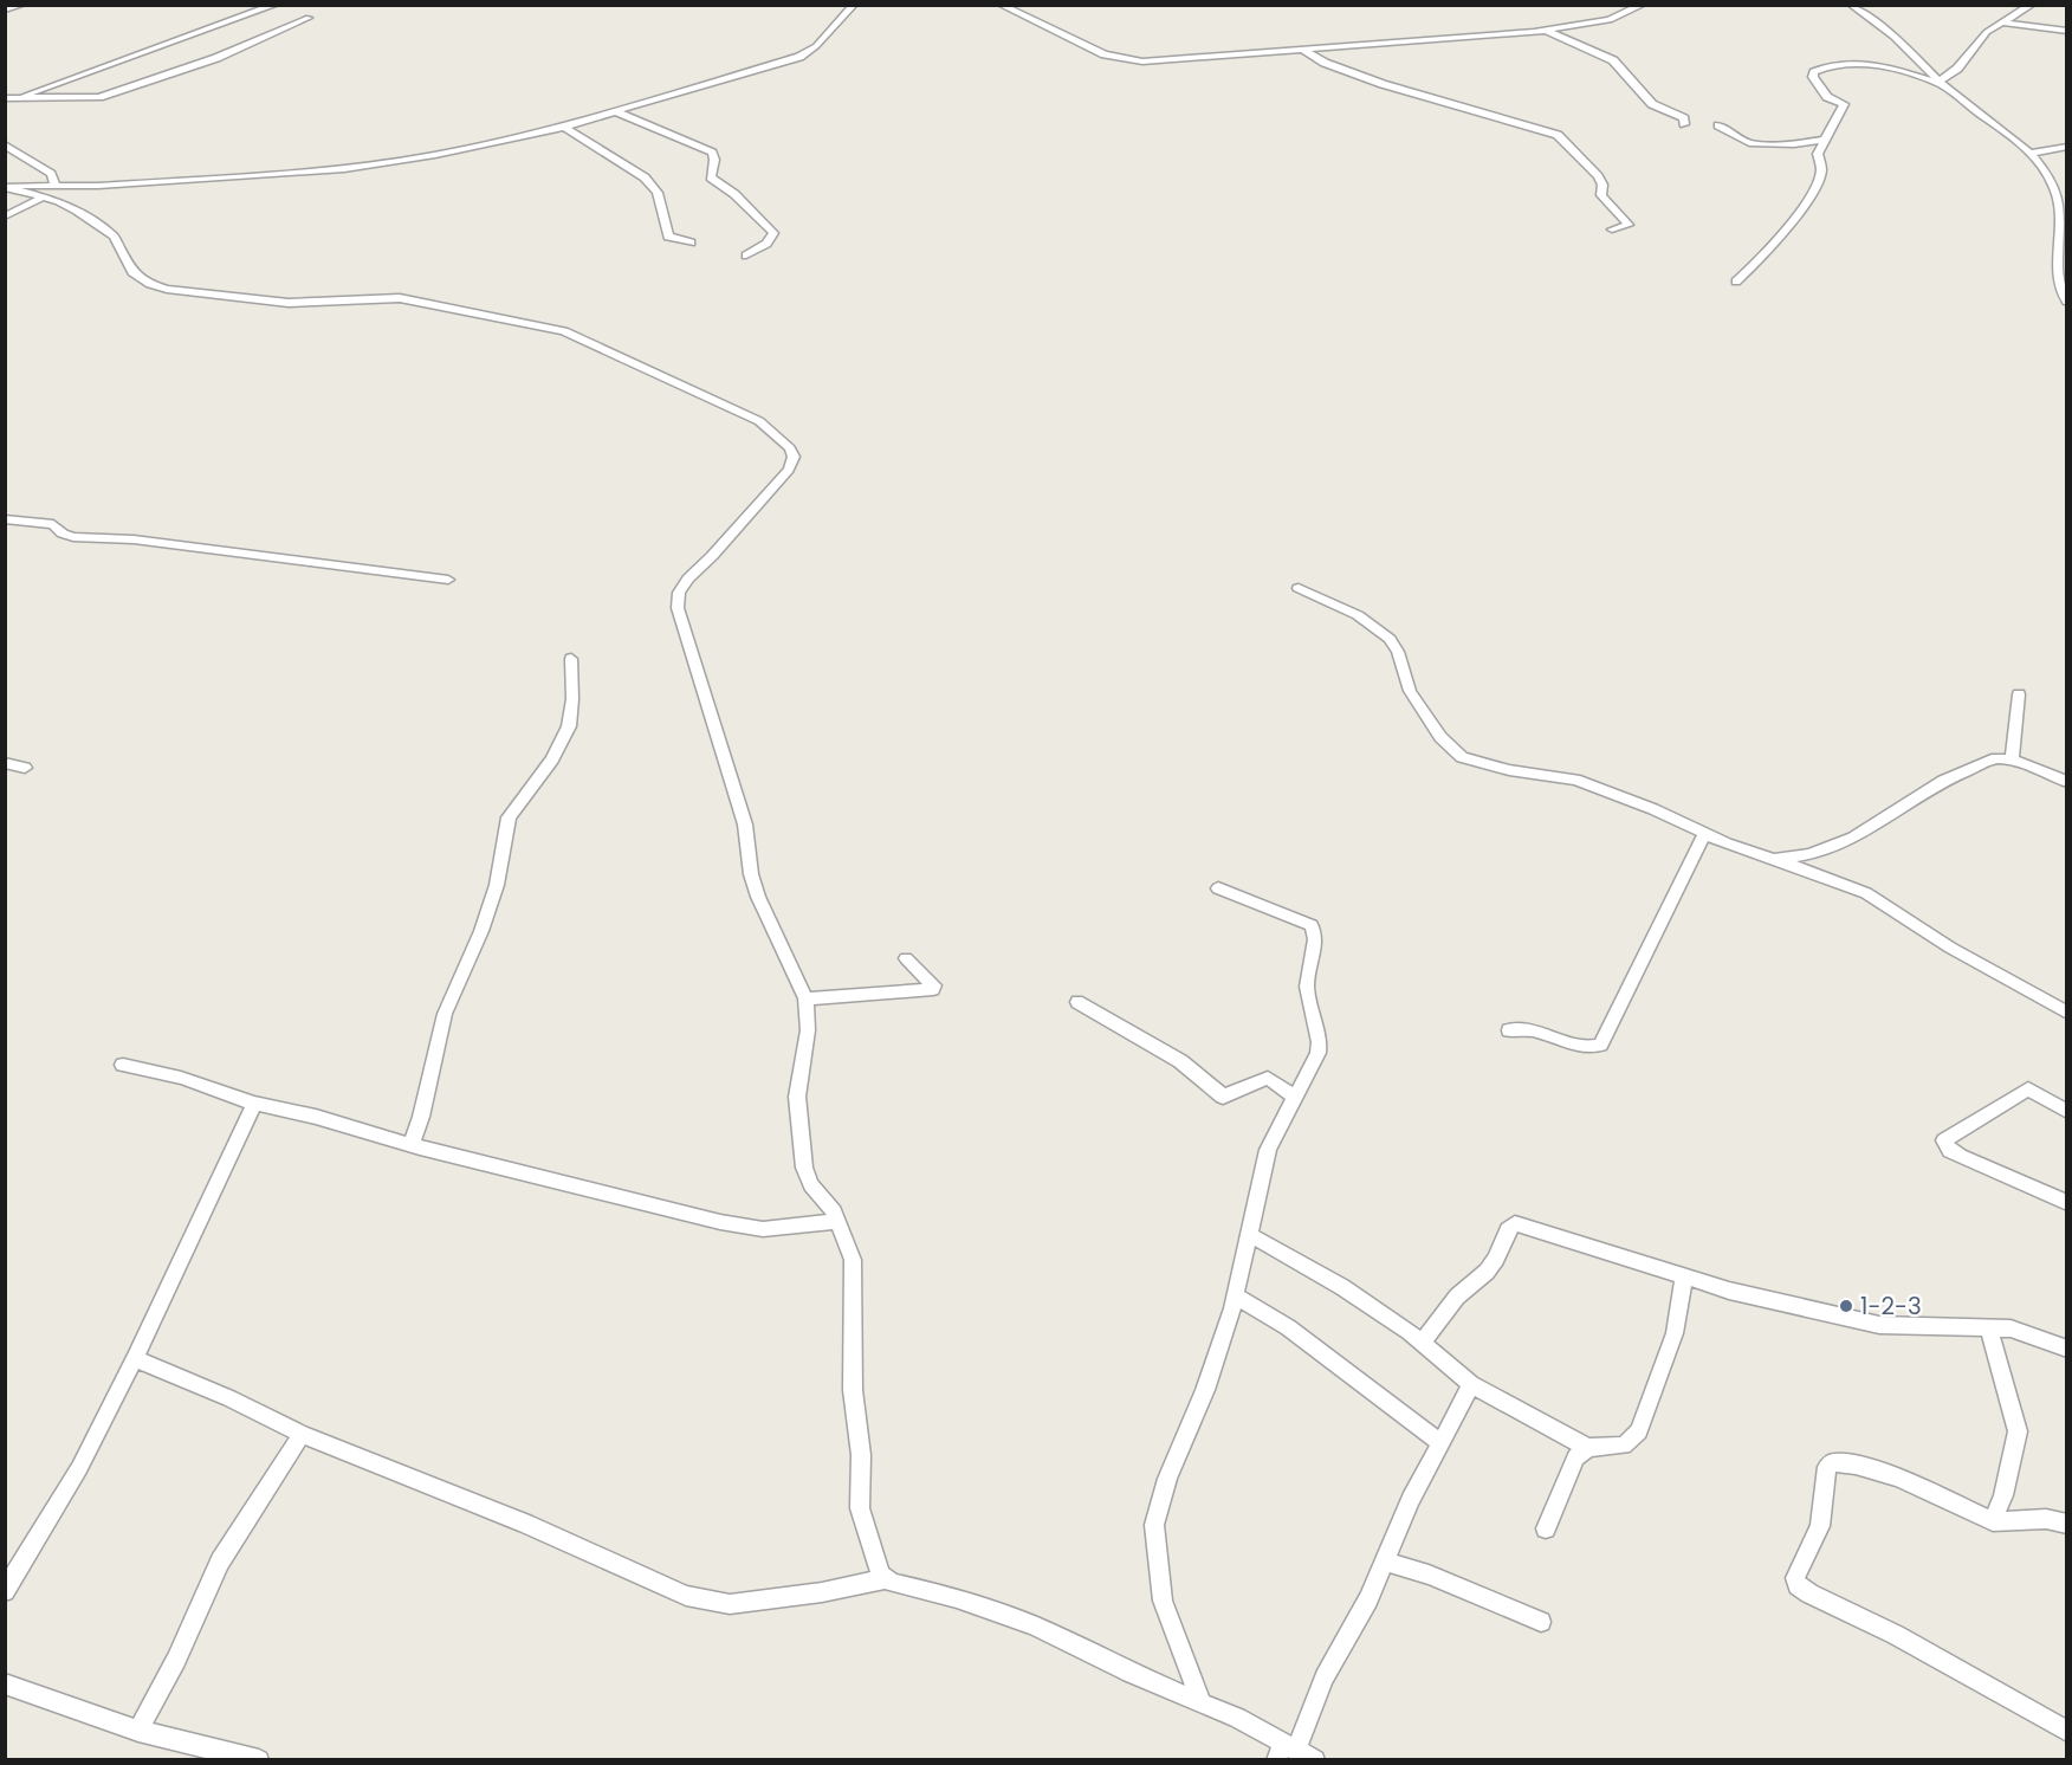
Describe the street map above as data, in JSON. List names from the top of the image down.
{
  "places": ["1-2-3"]
}
